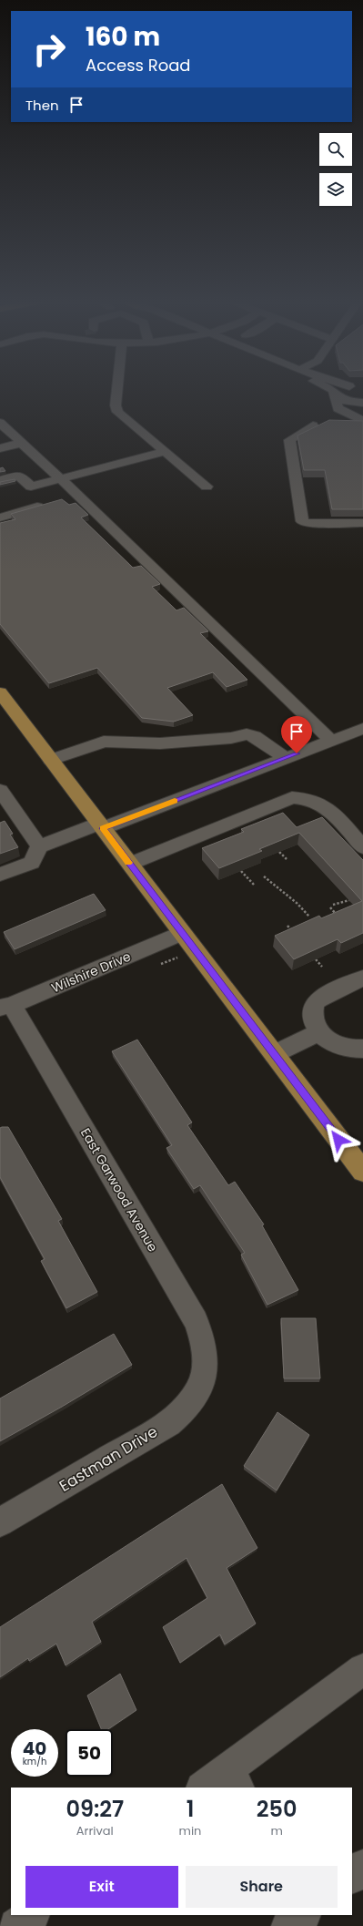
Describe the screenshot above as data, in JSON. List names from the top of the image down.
{
  "streets": {
    "street": ["Wilshire Drive", "East Garwood Avenue", "Eastman Drive"]
  },
  "crossings": [
    ["Wilshire Drive", "East Garwood Avenue"],
    ["East Garwood Avenue", "Eastman Drive"]
  ],
  "page": {
    "turn": ["160 m", "Access Road"],
    "then": "Then",
    "speed": "40 km/h",
    "limit": "50",
    "eta": [
      "09:27",
      "Arrival",
      "1",
      "min",
      "250",
      "m"
    ],
    "buttons": ["Exit", "Share"]
  }
}
